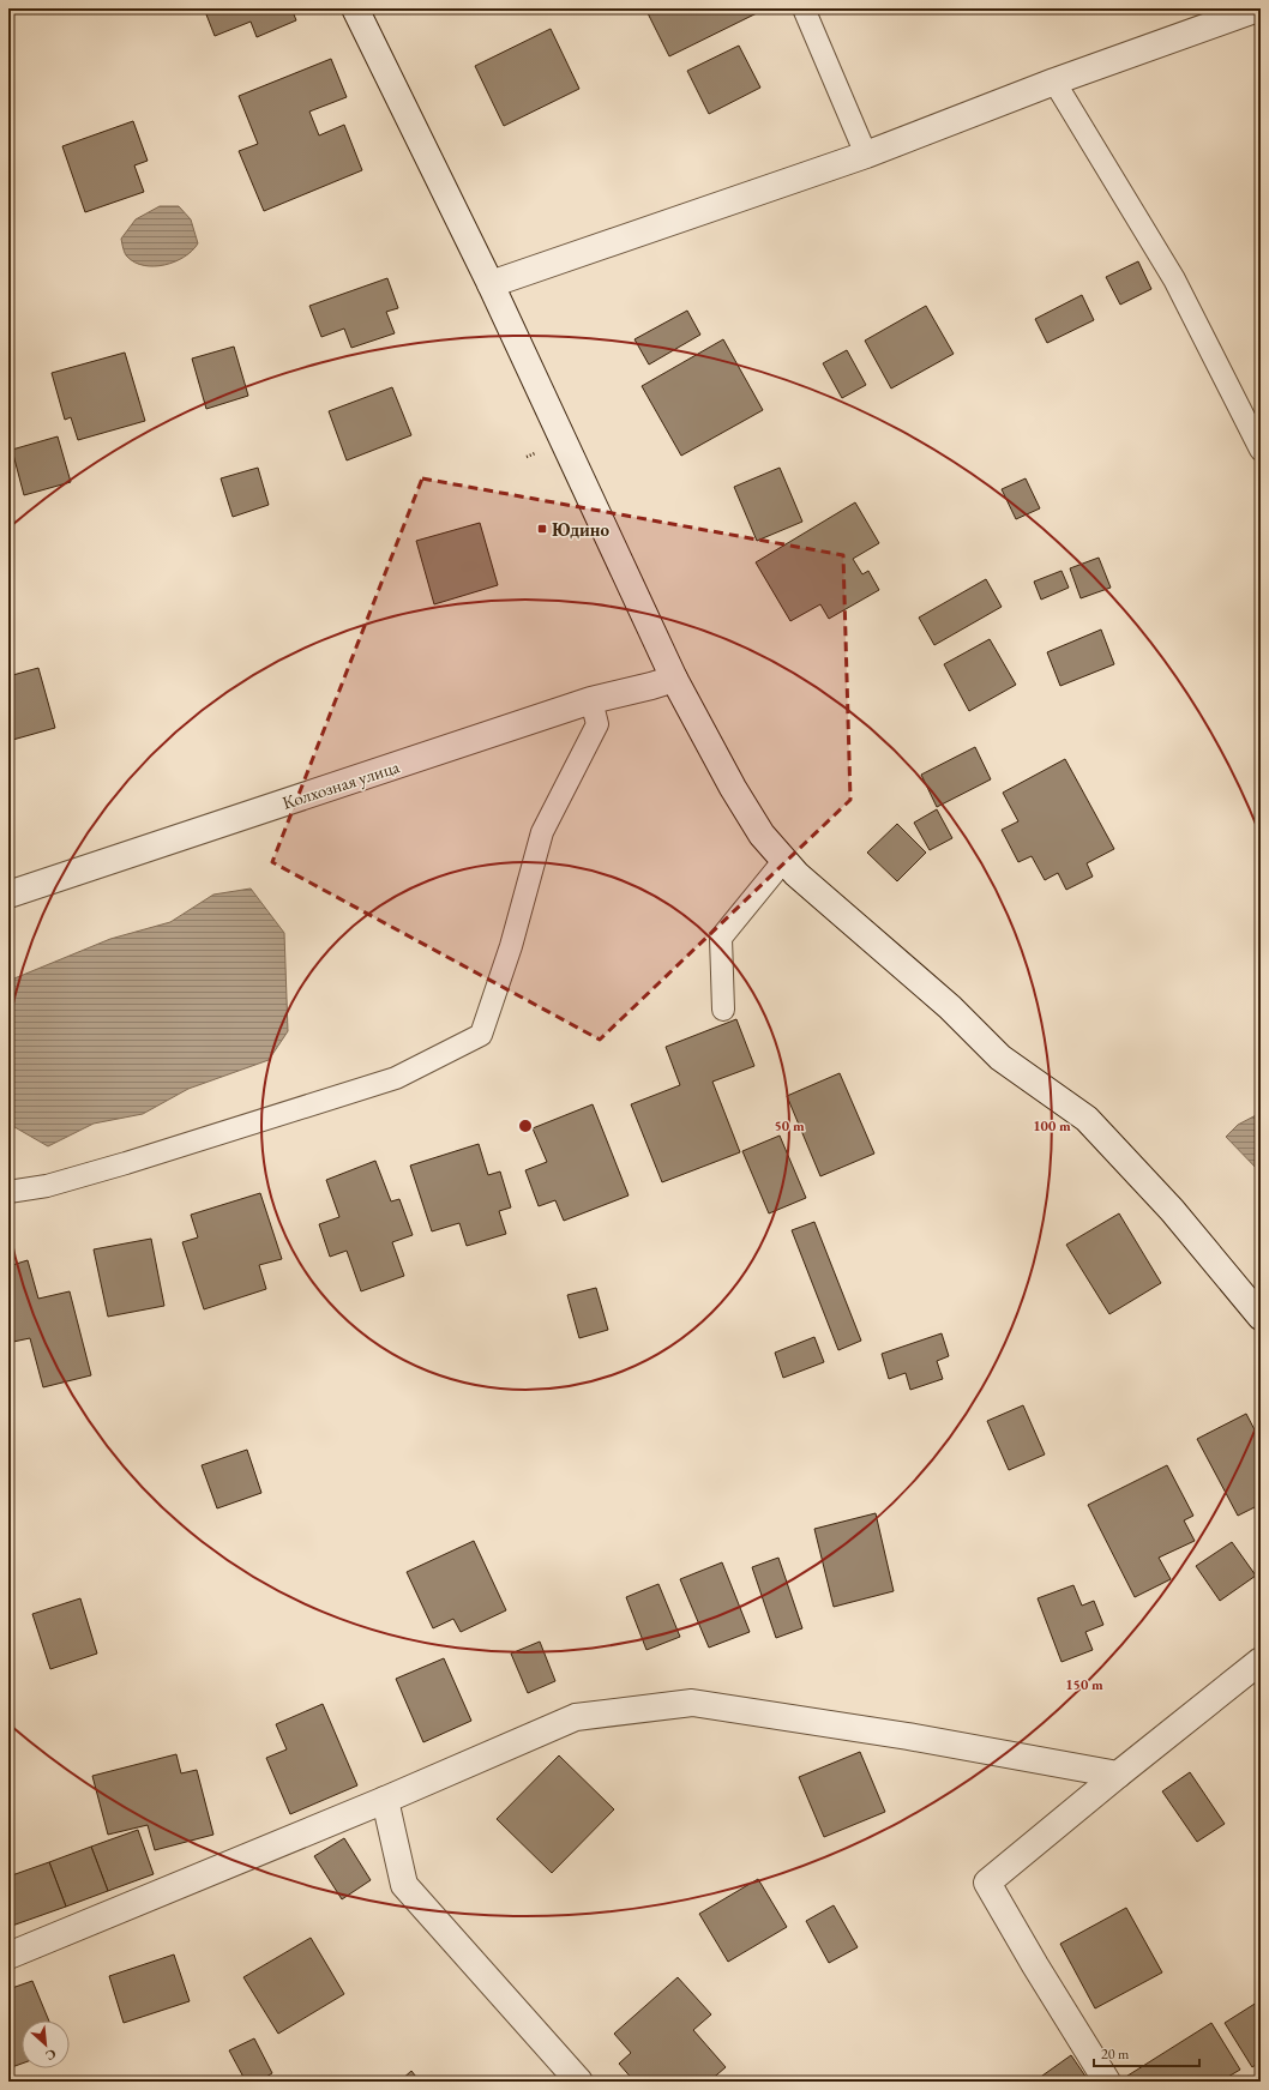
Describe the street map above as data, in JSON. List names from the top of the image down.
{
  "streets": {
    "street": ["Колхозная улица"]
  },
  "places": {
    "transit": ["Юдино"]
  },
  "scale_bar": "20 m",
  "north": "bottom right",
  "rings": ["50 m", "100 m", "150 m"]
}
